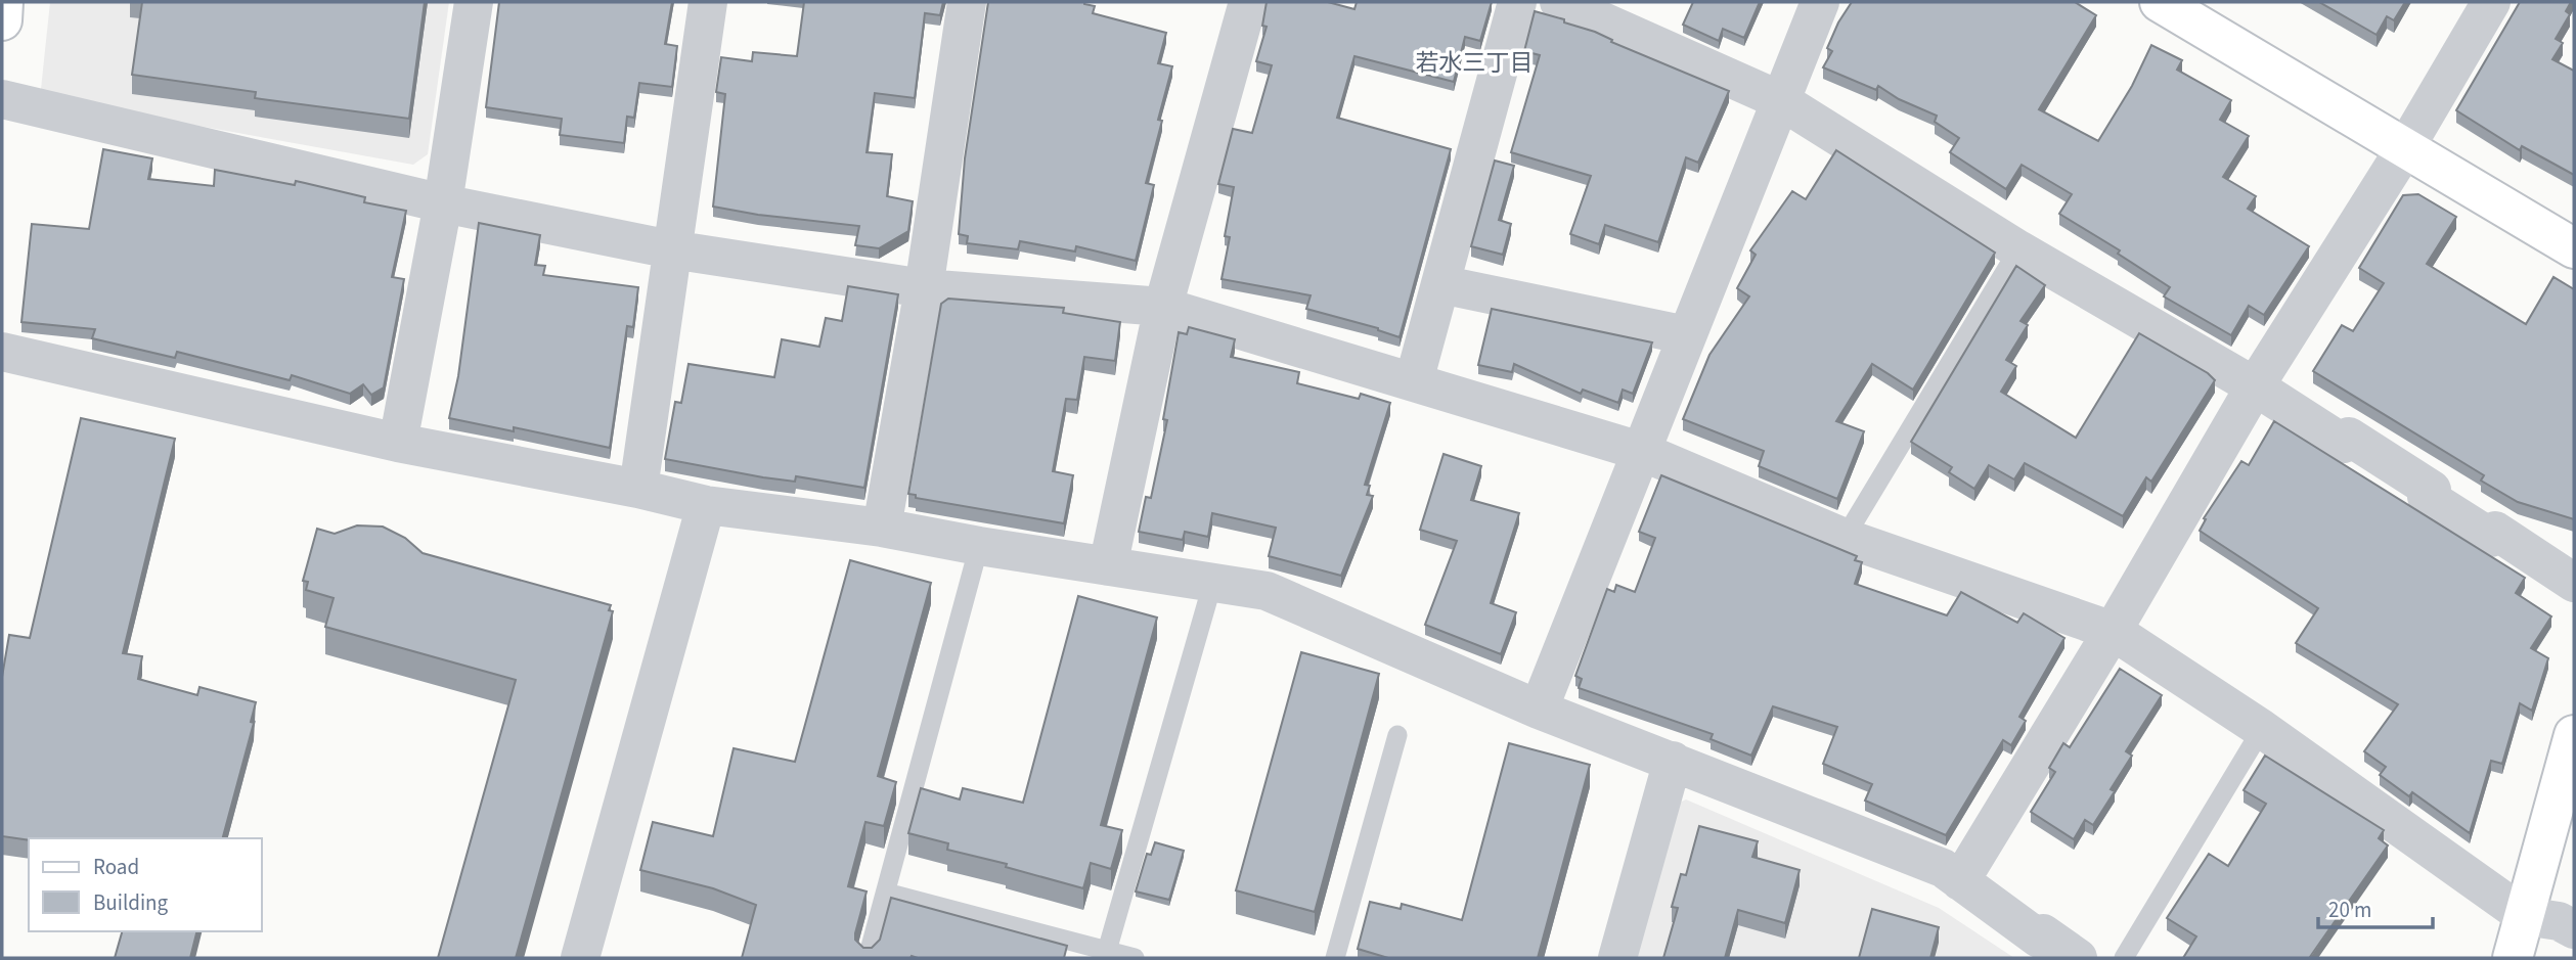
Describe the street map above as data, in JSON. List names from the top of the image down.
{
  "districts": ["若水三丁目"],
  "legend": ["Road", "Building"],
  "scale_bar": "20 m"
}
